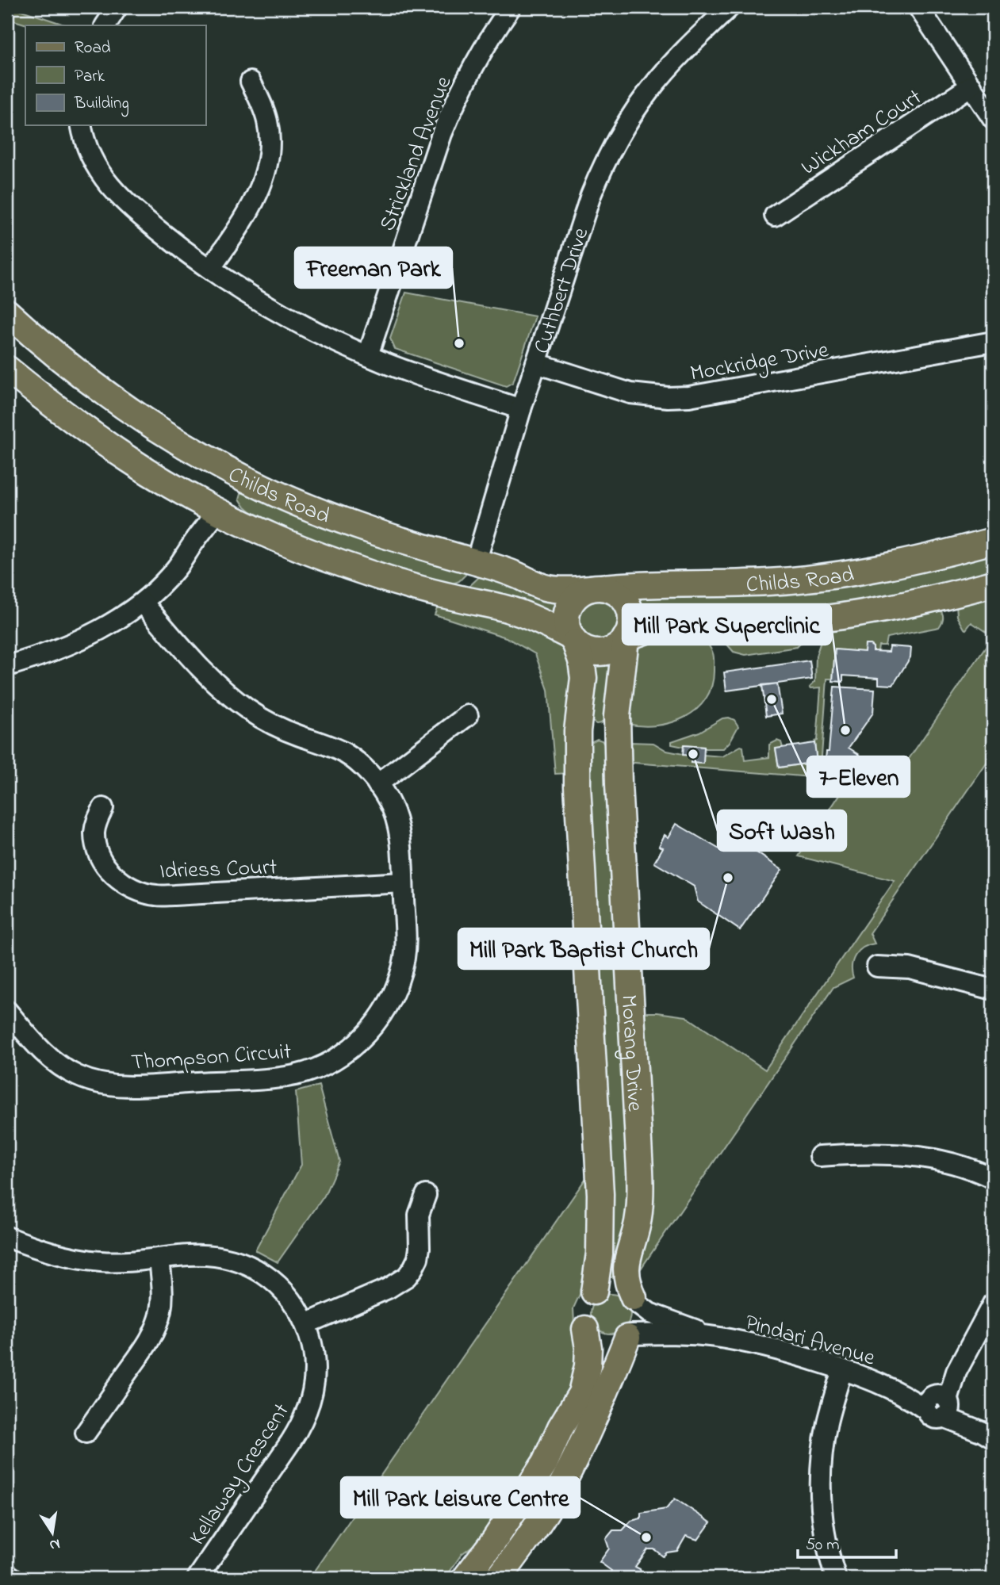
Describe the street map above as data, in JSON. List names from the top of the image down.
{
  "streets": {
    "main road": ["Cuthbert Drive", "Childs Road", "Morang Drive"],
    "street": [
      "Wickham Court",
      "Strickland Avenue",
      "Mockridge Drive",
      "Idriess Court",
      "Thompson Circuit",
      "Pindari Avenue",
      "Kellaway Crescent"
    ]
  },
  "crossings": [
    ["Cuthbert Drive", "Mockridge Drive"],
    ["Cuthbert Drive", "Childs Road"],
    ["Childs Road", "Morang Drive"],
    ["Idriess Court", "Thompson Circuit"],
    ["Morang Drive", "Pindari Avenue"]
  ],
  "places": [
    "Freeman Park",
    "7-Eleven",
    "Mill Park Superclinic",
    "Soft Wash",
    "Mill Park Baptist Church",
    "Mill Park Leisure Centre"
  ],
  "legend": ["Road", "Park", "Building"],
  "scale_bar": "50 m",
  "north": "bottom"
}
